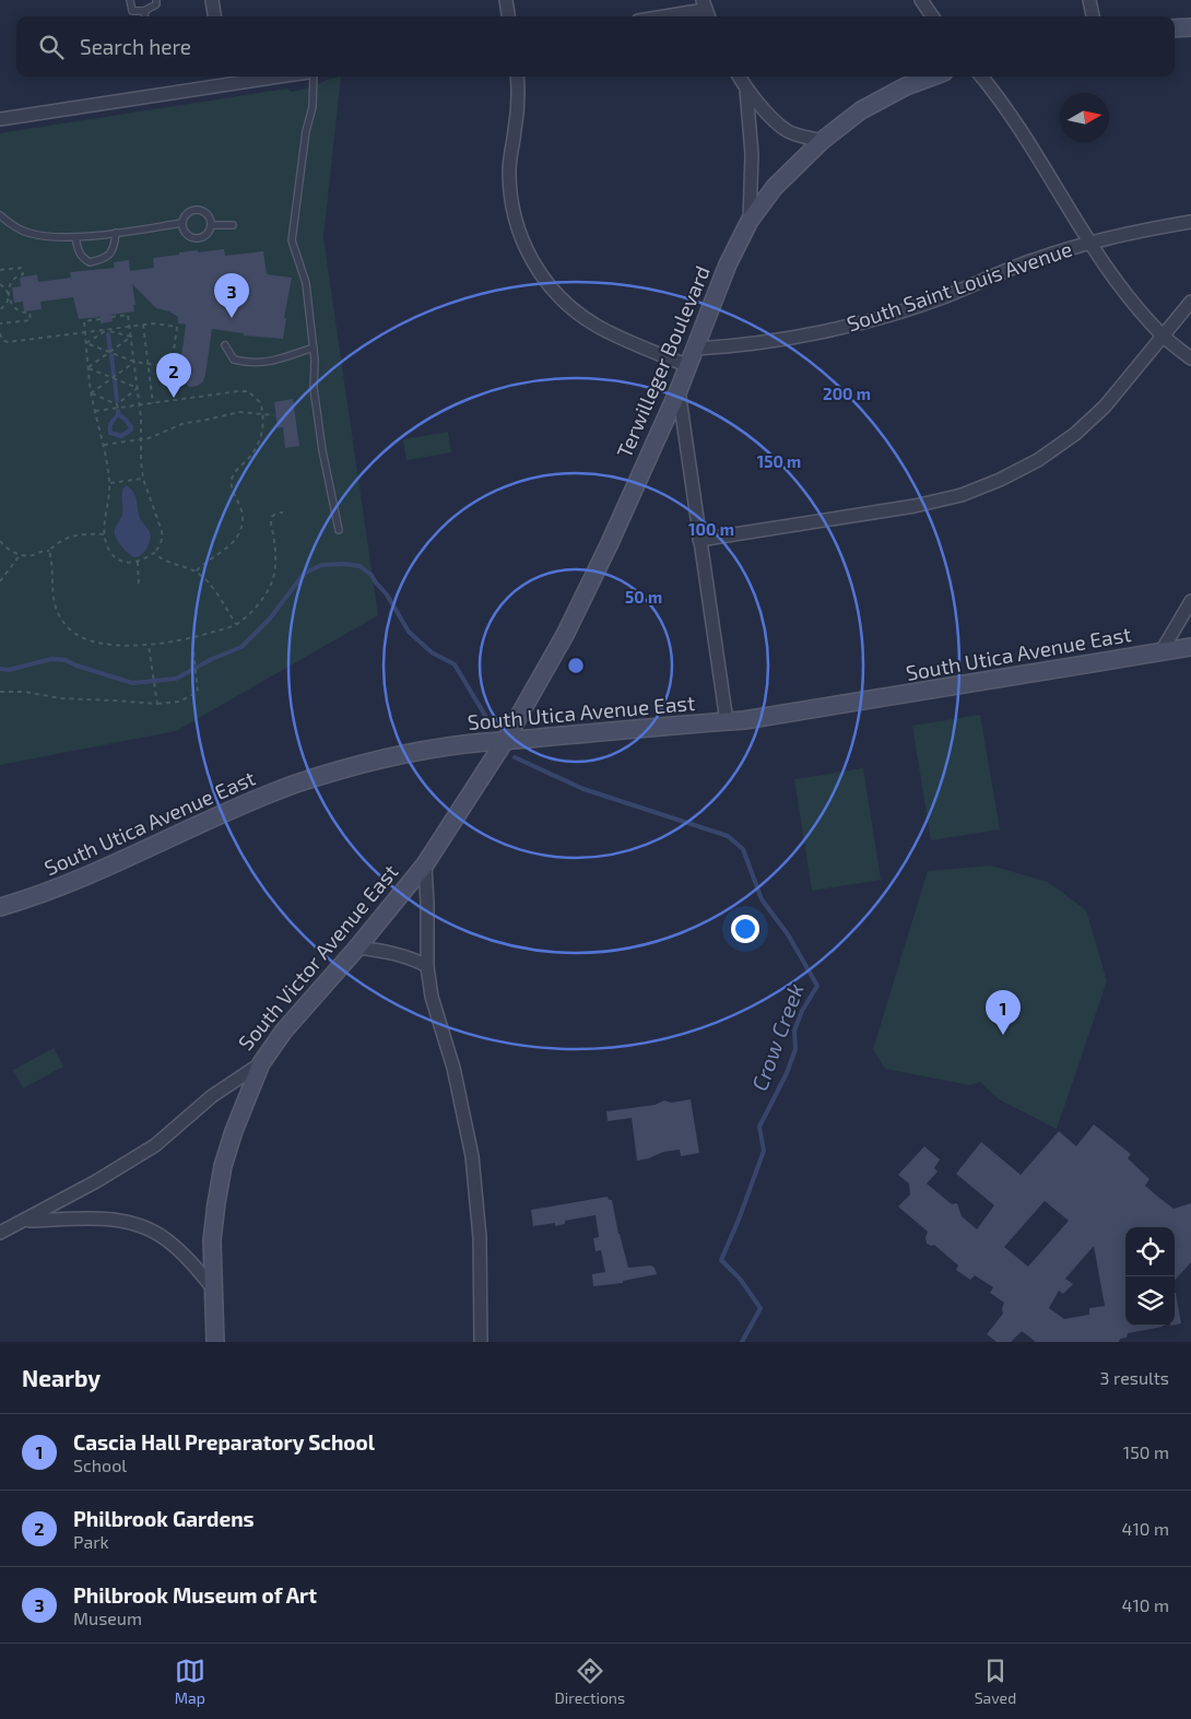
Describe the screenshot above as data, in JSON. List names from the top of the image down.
{
  "streets": {
    "street": [
      "South Saint Louis Avenue",
      "Terwilleger Boulevard",
      "South Utica Avenue East",
      "South Victor Avenue East"
    ]
  },
  "crossings": [
    ["South Saint Louis Avenue", "Terwilleger Boulevard"],
    ["Terwilleger Boulevard", "South Utica Avenue East"],
    ["Terwilleger Boulevard", "South Victor Avenue East"]
  ],
  "water": ["Crow Creek"],
  "north": "right",
  "page": {
    "search": "Search here",
    "pins": ["3", "2", "1"],
    "heading": ["Nearby", "3 results"],
    "list": [
      {
        "mark": "1",
        "name": "Cascia Hall Preparatory School",
        "note": "School",
        "value": "150 m"
      },
      {
        "mark": "2",
        "name": "Philbrook Gardens",
        "note": "Park",
        "value": "410 m"
      },
      {
        "mark": "3",
        "name": "Philbrook Museum of Art",
        "note": "Museum",
        "value": "410 m"
      }
    ],
    "nav": ["Map", "Directions", "Saved"]
  },
  "rings": [
    "200 m",
    "150 m",
    "100 m",
    "50 m"
  ]
}
